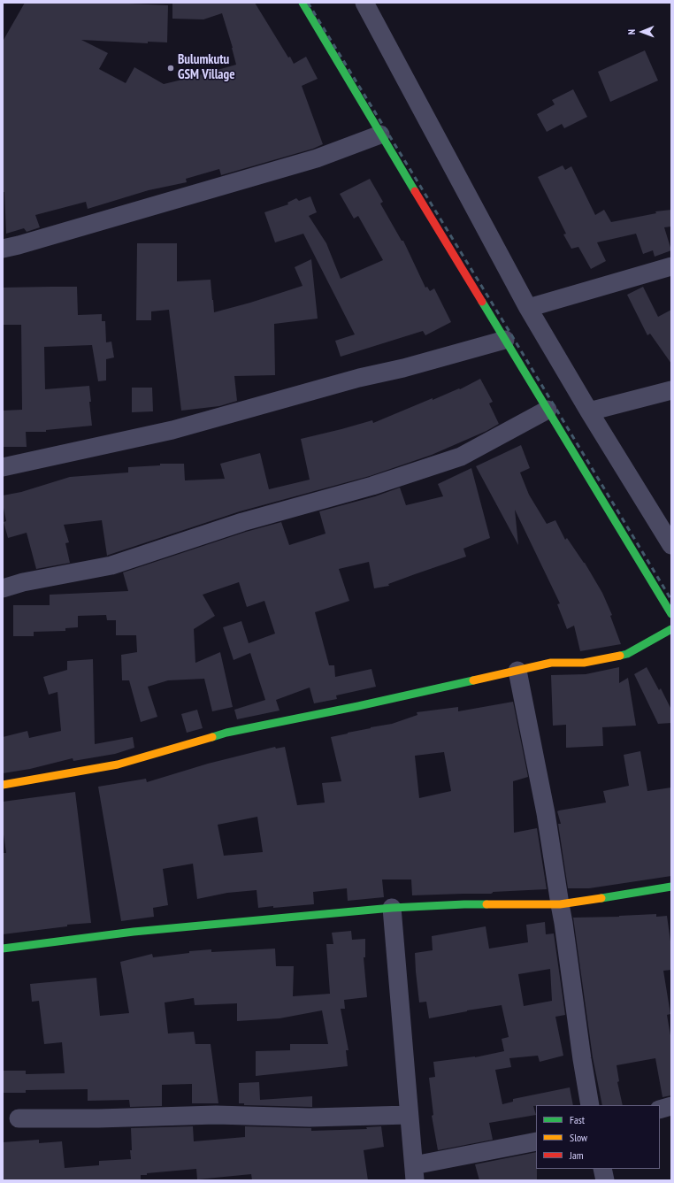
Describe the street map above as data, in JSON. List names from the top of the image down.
{
  "places": ["Bulumkutu GSM Village"],
  "legend": ["Fast", "Slow", "Jam"],
  "north": "left"
}
